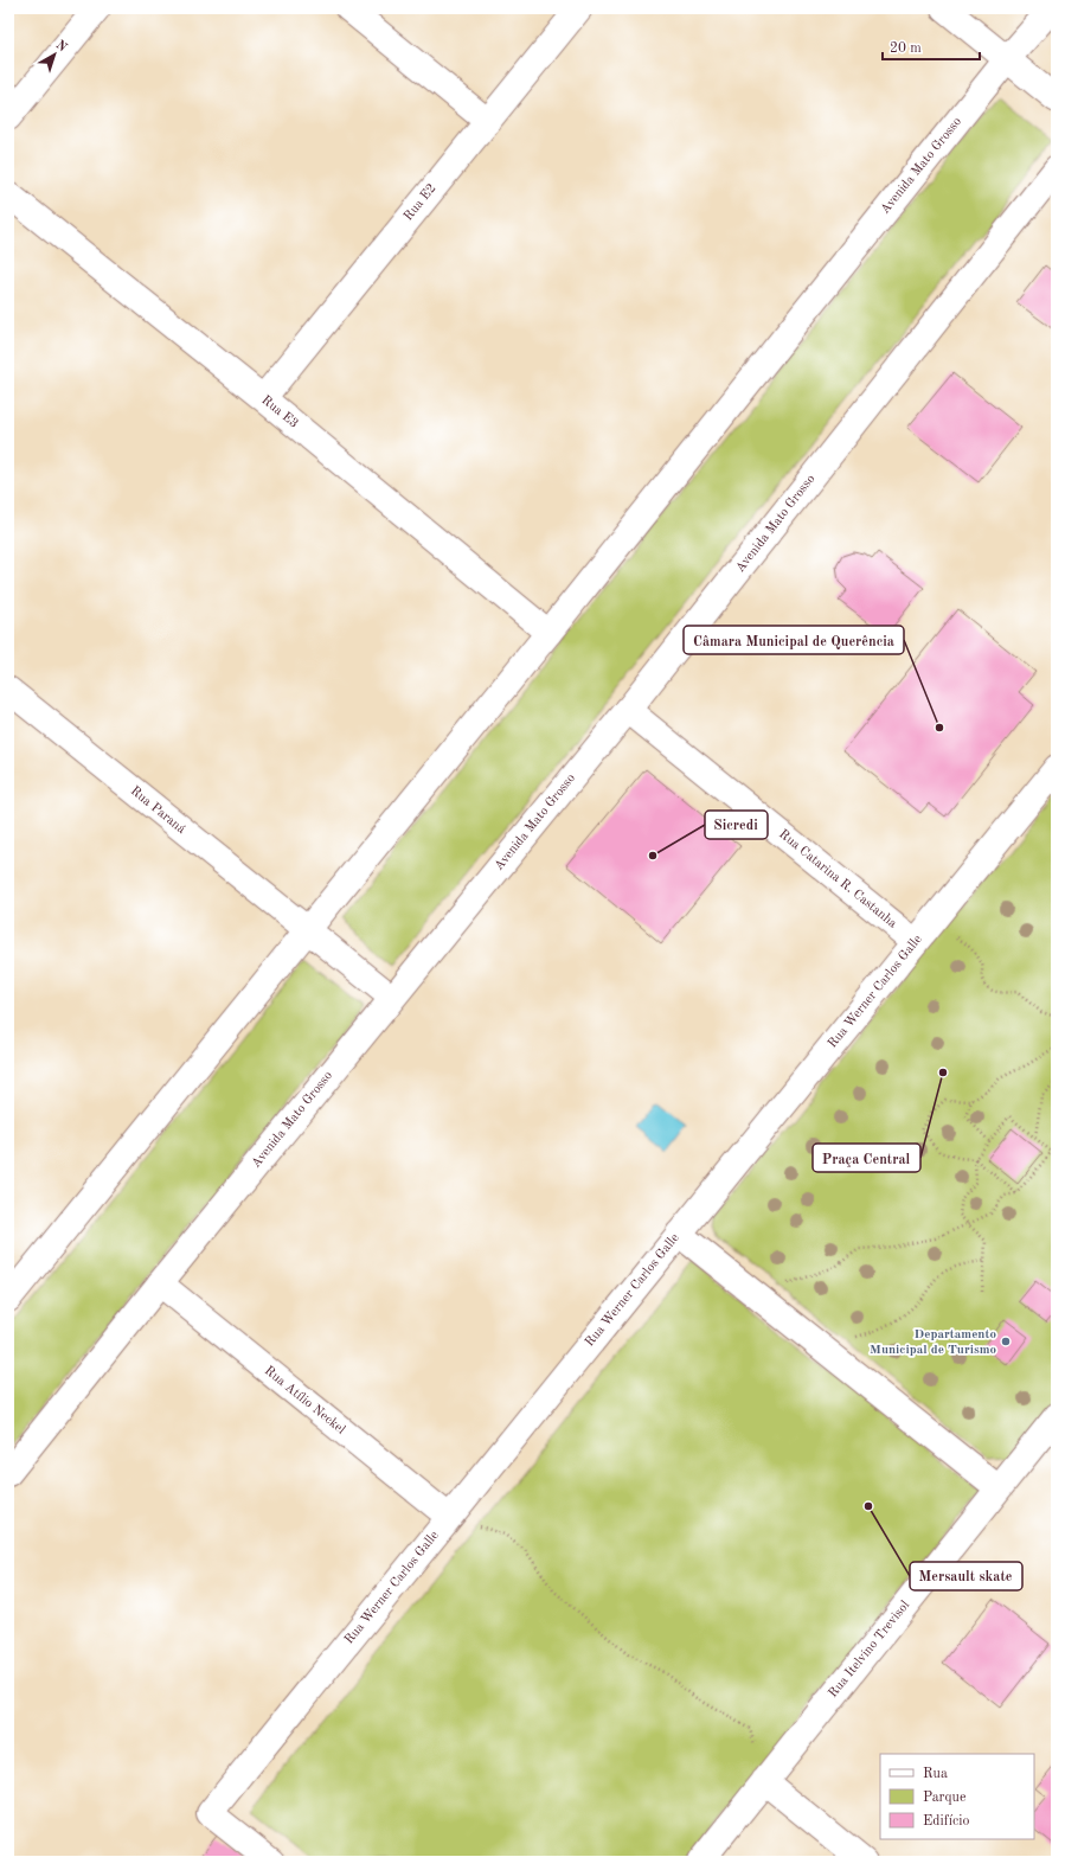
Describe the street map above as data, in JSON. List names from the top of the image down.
{
  "streets": {
    "street": [
      "Avenida Mato Grosso",
      "Rua E2",
      "Rua E3",
      "Rua Paraná",
      "Rua Catarina R. Castanha",
      "Rua Werner Carlos Galle",
      "Rua Atílio Neckel",
      "Rua Itelvino Trevisol"
    ]
  },
  "crossings": [
    ["Avenida Mato Grosso", "Rua E3"],
    ["Avenida Mato Grosso", "Rua Paraná"],
    ["Avenida Mato Grosso", "Rua Catarina R. Castanha"],
    ["Avenida Mato Grosso", "Rua Atílio Neckel"],
    ["Rua E2", "Rua E3"],
    ["Rua Catarina R. Castanha", "Rua Werner Carlos Galle"],
    ["Rua Werner Carlos Galle", "Rua Atílio Neckel"]
  ],
  "places": [
    "Câmara Municipal de Querência",
    "Sicredi",
    "Praça Central",
    "Departamento Municipal de Turismo",
    "Mersault skate"
  ],
  "legend": ["Rua", "Parque", "Edifício"],
  "scale_bar": "20 m",
  "north": "top right"
}
